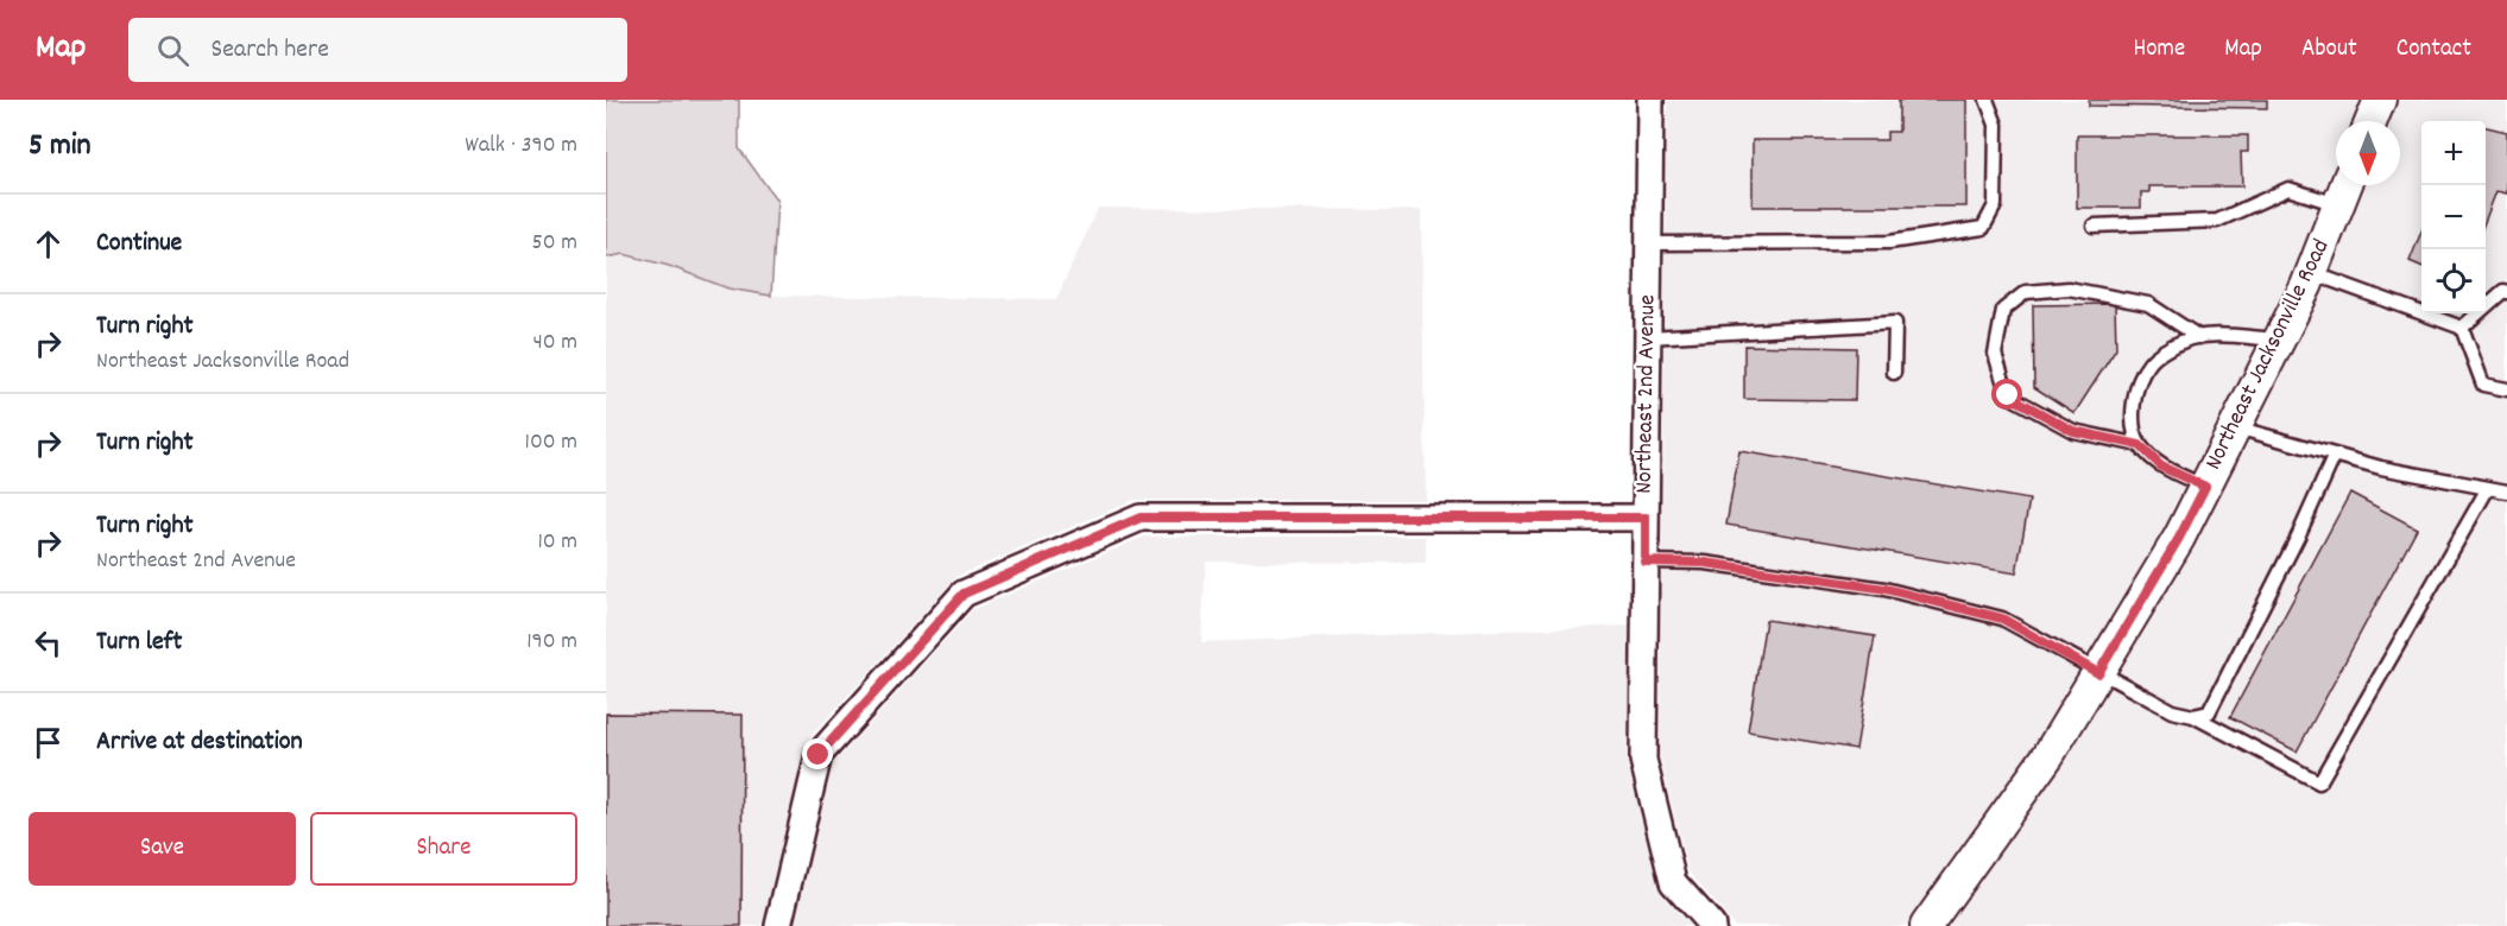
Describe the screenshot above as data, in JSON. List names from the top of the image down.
{
  "streets": {
    "street": ["Northeast Jacksonville Road", "Northeast 2nd Avenue"]
  },
  "north": "bottom",
  "page": {
    "header": "Map",
    "search": "Search here",
    "nav": [
      "Home",
      "Map",
      "About",
      "Contact"
    ],
    "heading": ["5 min", "Walk · 390 m"],
    "map_buttons": ["+", "−"],
    "list": [
      ["Continue", "50 m"],
      ["Turn right", "Northeast Jacksonville Road", "40 m"],
      ["Turn right", "100 m"],
      ["Turn right", "Northeast 2nd Avenue", "10 m"],
      ["Turn left", "190 m"],
      "Arrive at destination"
    ],
    "buttons": ["Save", "Share"]
  }
}
